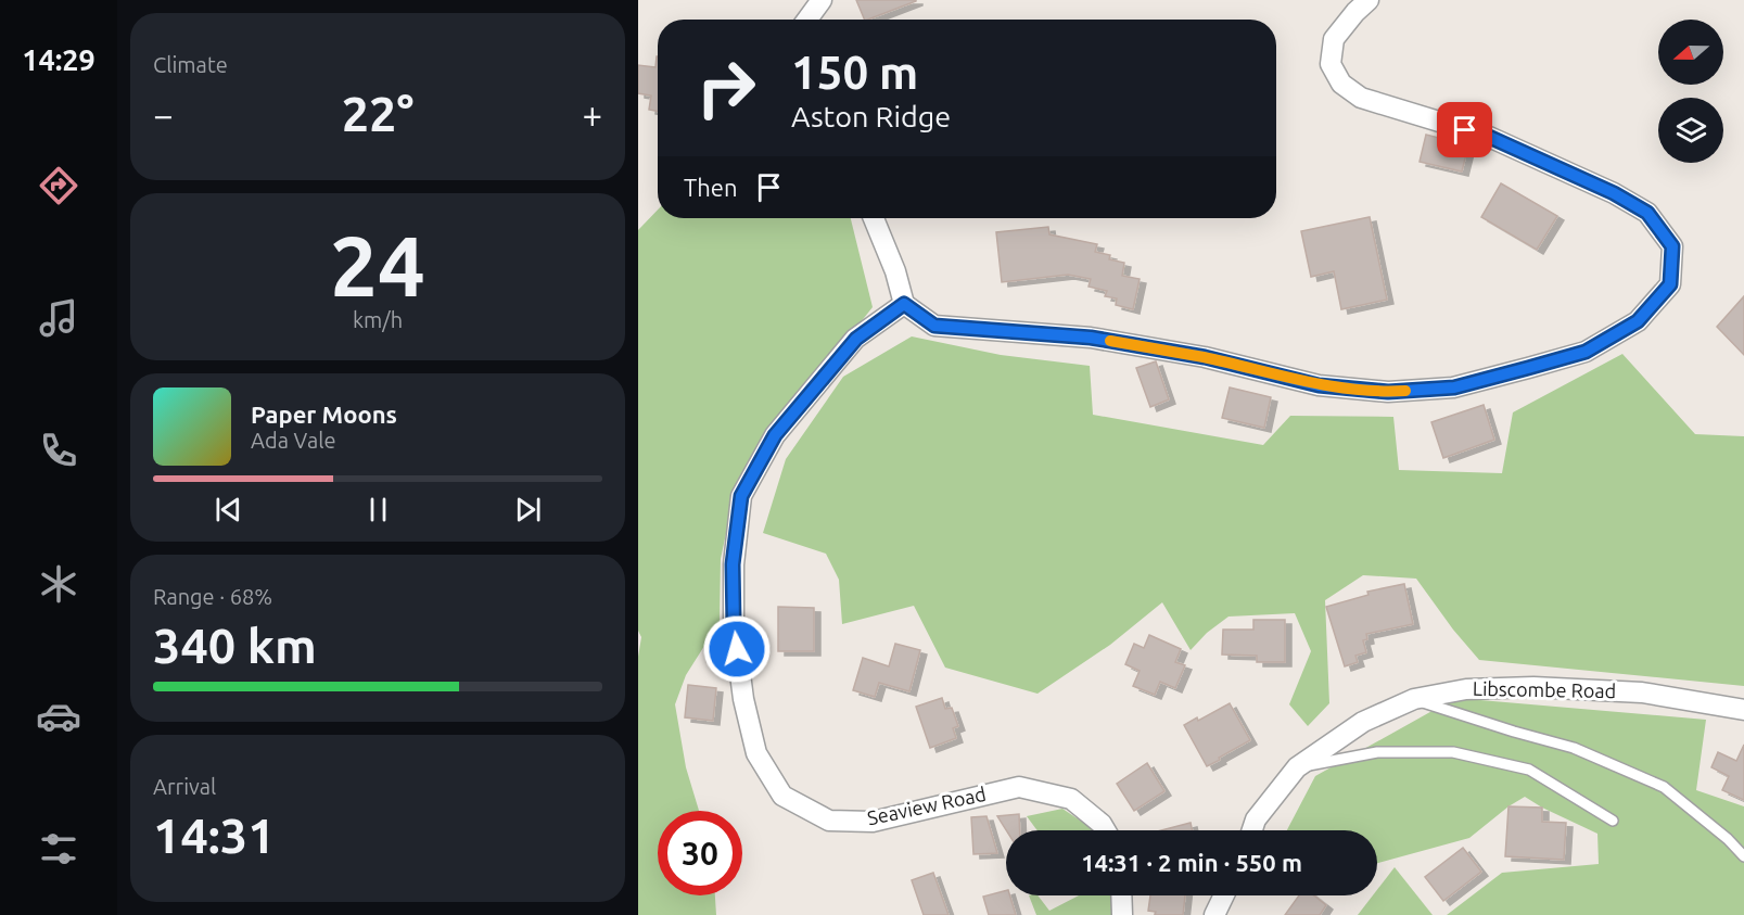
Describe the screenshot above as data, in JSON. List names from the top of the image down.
{
  "streets": {
    "street": ["Libscombe Road", "Seaview Road"]
  },
  "north": "left",
  "page": {
    "tabs": "14:29",
    "tile": [
      "Climate",
      ["24", "km/h"],
      ["Range · 68%", "340 km"],
      ["Arrival", "14:31"]
    ],
    "turn": ["150 m", "Aston Ridge"],
    "heat": ["−", "22°", "+"],
    "then": "Then",
    "song": ["Paper Moons", "Ada Vale"],
    "limit": "30",
    "trip": "14:31 · 2 min · 550 m"
  }
}
